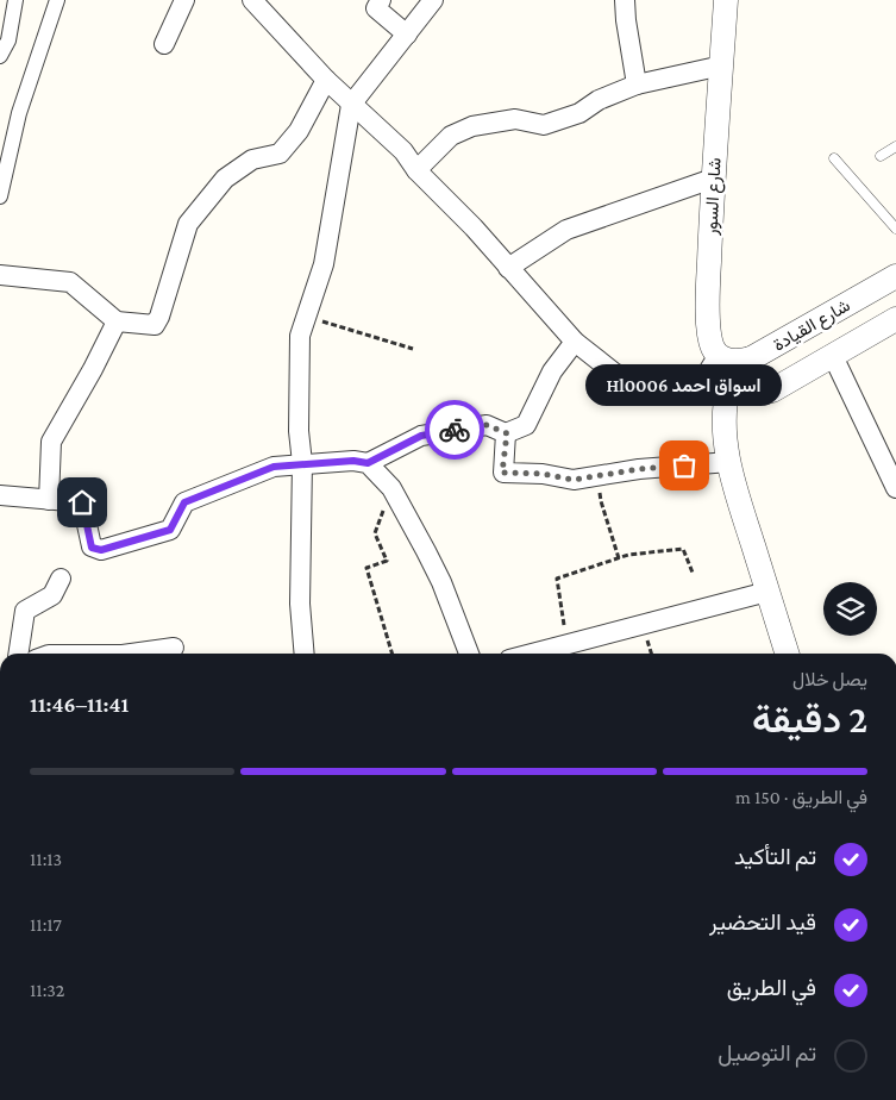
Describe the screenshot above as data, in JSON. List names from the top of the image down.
{
  "streets": {
    "street": ["شارع السور", "شارع القيادة"]
  },
  "places": ["اسواق احمد Hl0006"],
  "page": {
    "bubble": "اسواق احمد Hl0006",
    "heading": ["2 دقيقة", "يصل خلال", "11:41–11:46"],
    "bar": "في الطريق · 150 m",
    "list": [
      ["تم التأكيد", "11:13"],
      ["قيد التحضير", "11:17"],
      ["في الطريق", "11:32"],
      "تم التوصيل"
    ]
  }
}
